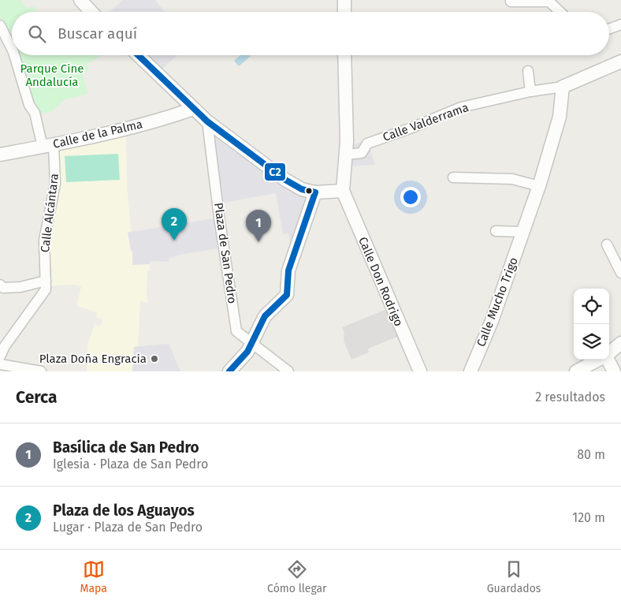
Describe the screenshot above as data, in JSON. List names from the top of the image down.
{
  "streets": {
    "street": [
      "Calle Valderrama",
      "Calle de la Palma",
      "Calle Alcántara",
      "Plaza de San Pedro",
      "Calle Don Rodrigo",
      "Calle Mucho Trigo"
    ]
  },
  "crossings": [
    ["Calle Valderrama", "Calle Mucho Trigo"],
    ["Calle de la Palma", "Calle Alcántara"]
  ],
  "parks": ["Parque Cine Andalucía"],
  "places": ["Plaza Doña Engracia"],
  "lines": ["transit line C2"],
  "page": {
    "search": "Buscar aquí",
    "pins": ["2", "1"],
    "heading": ["Cerca", "2 resultados"],
    "list": [
      {
        "mark": "1",
        "name": "Basílica de San Pedro",
        "note": "Iglesia · Plaza de San Pedro",
        "value": "80 m"
      },
      {
        "mark": "2",
        "name": "Plaza de los Aguayos",
        "note": "Lugar · Plaza de San Pedro",
        "value": "120 m"
      }
    ],
    "nav": ["Mapa", "Cómo llegar", "Guardados"]
  }
}
